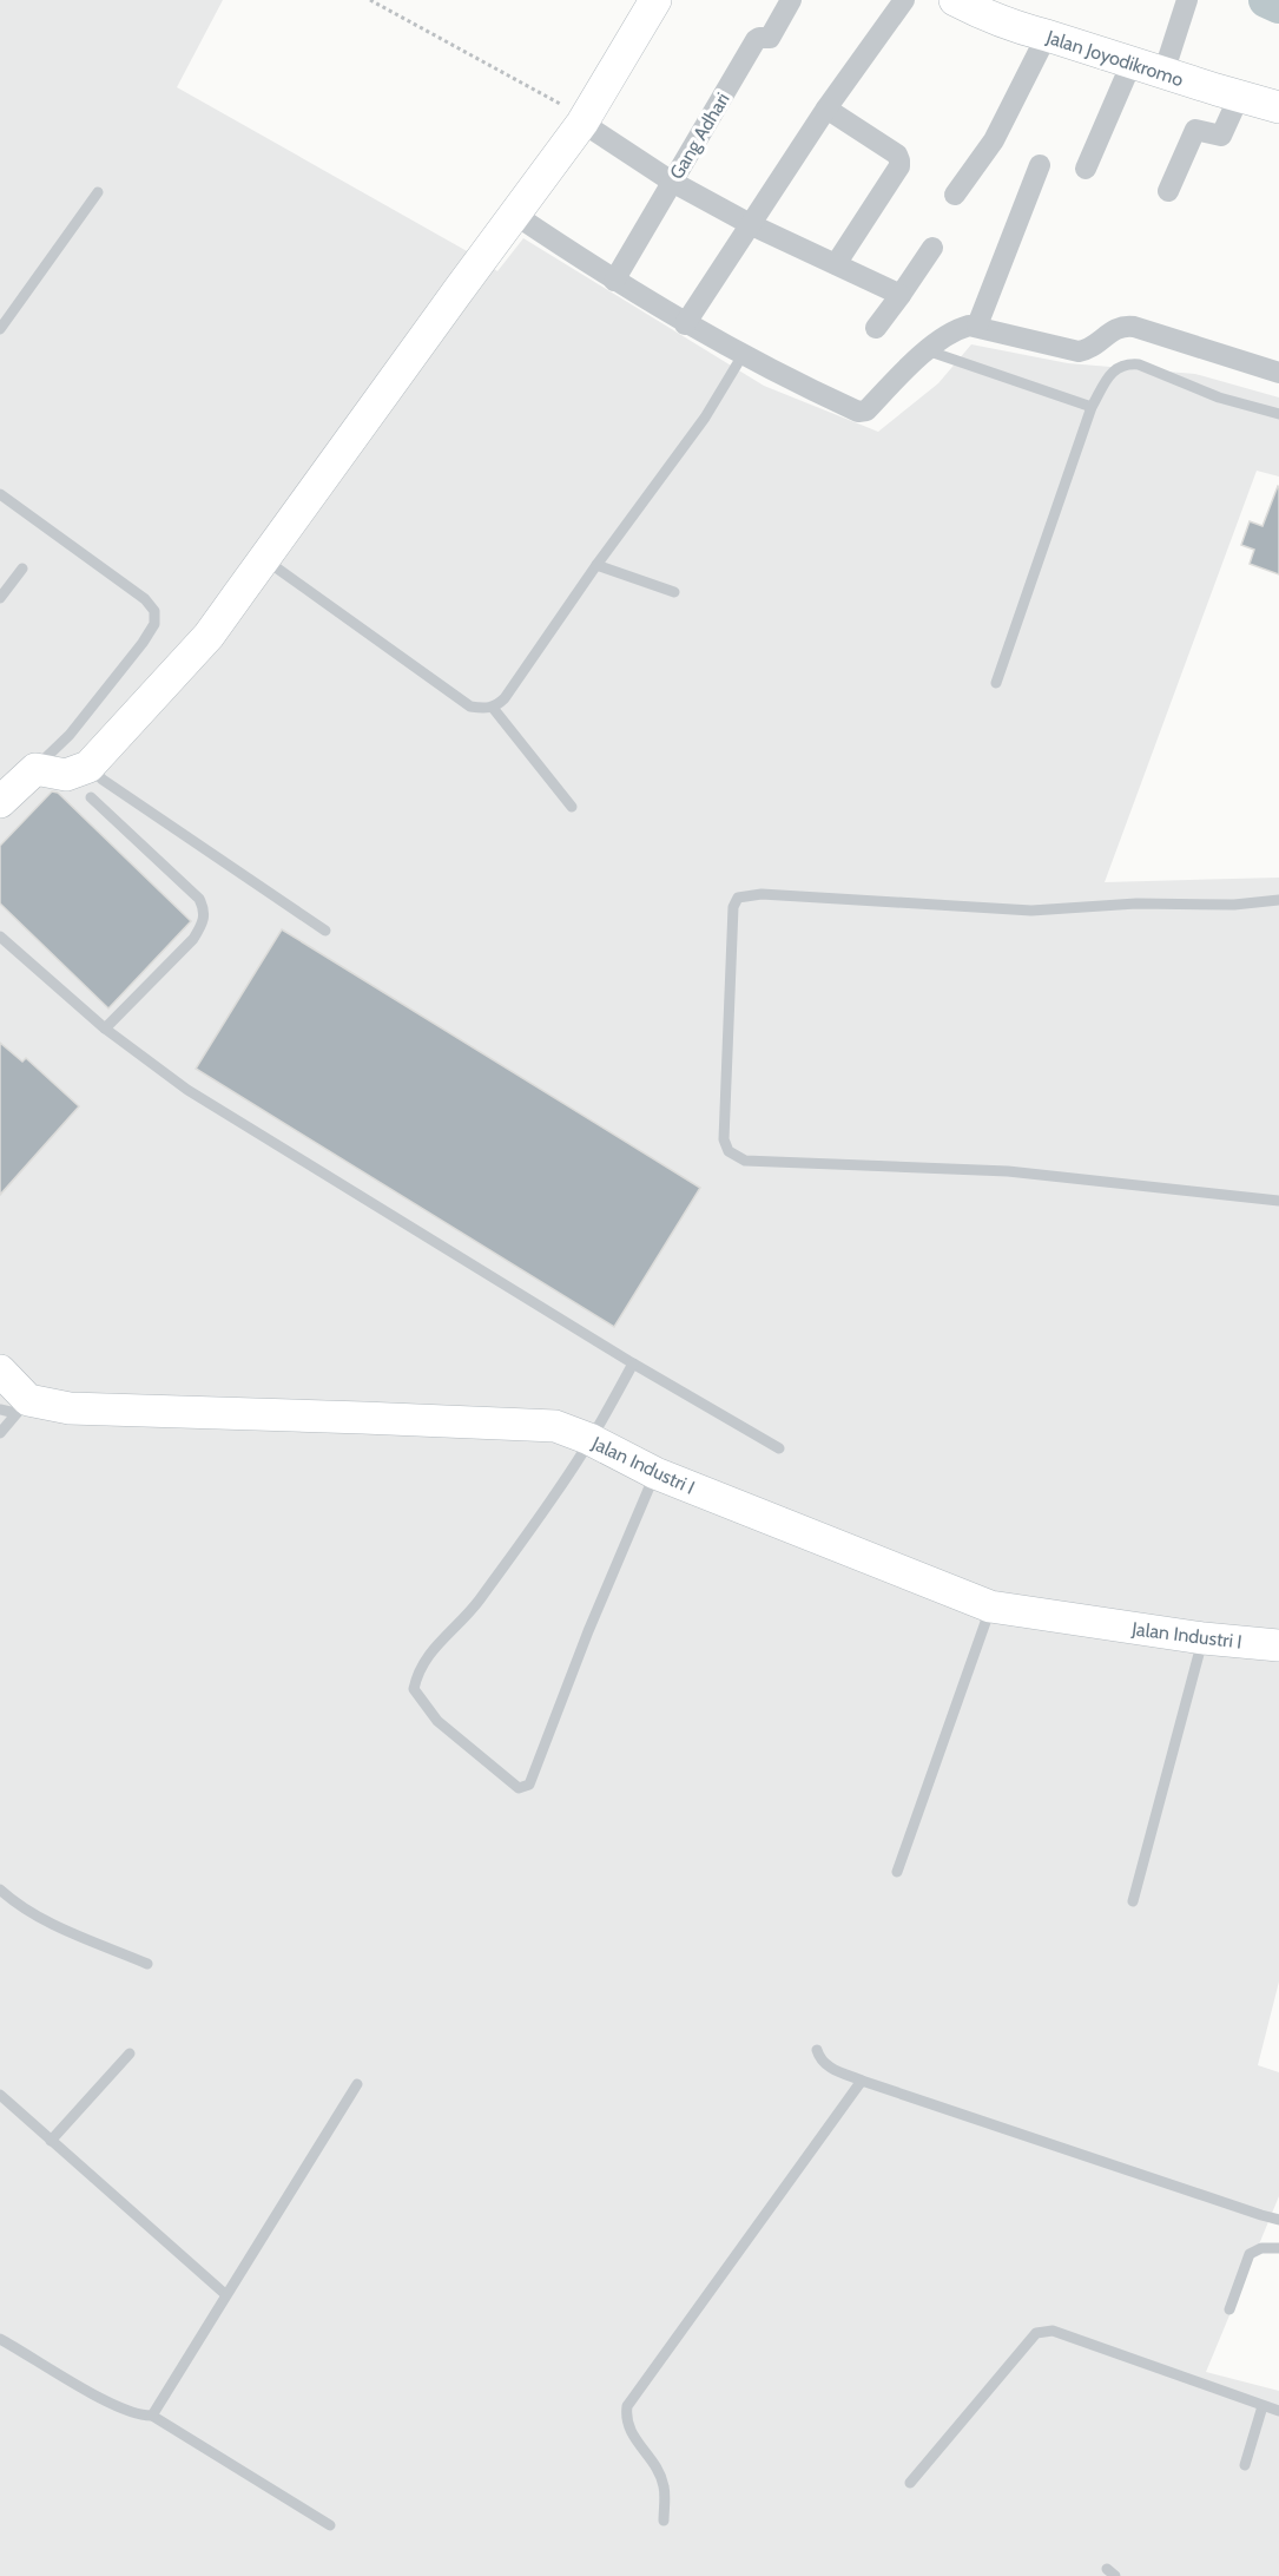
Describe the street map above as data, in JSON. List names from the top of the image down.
{
  "streets": {
    "street": ["Jalan Joyodikromo", "Gang Adhari", "Jalan Industri I"]
  }
}
